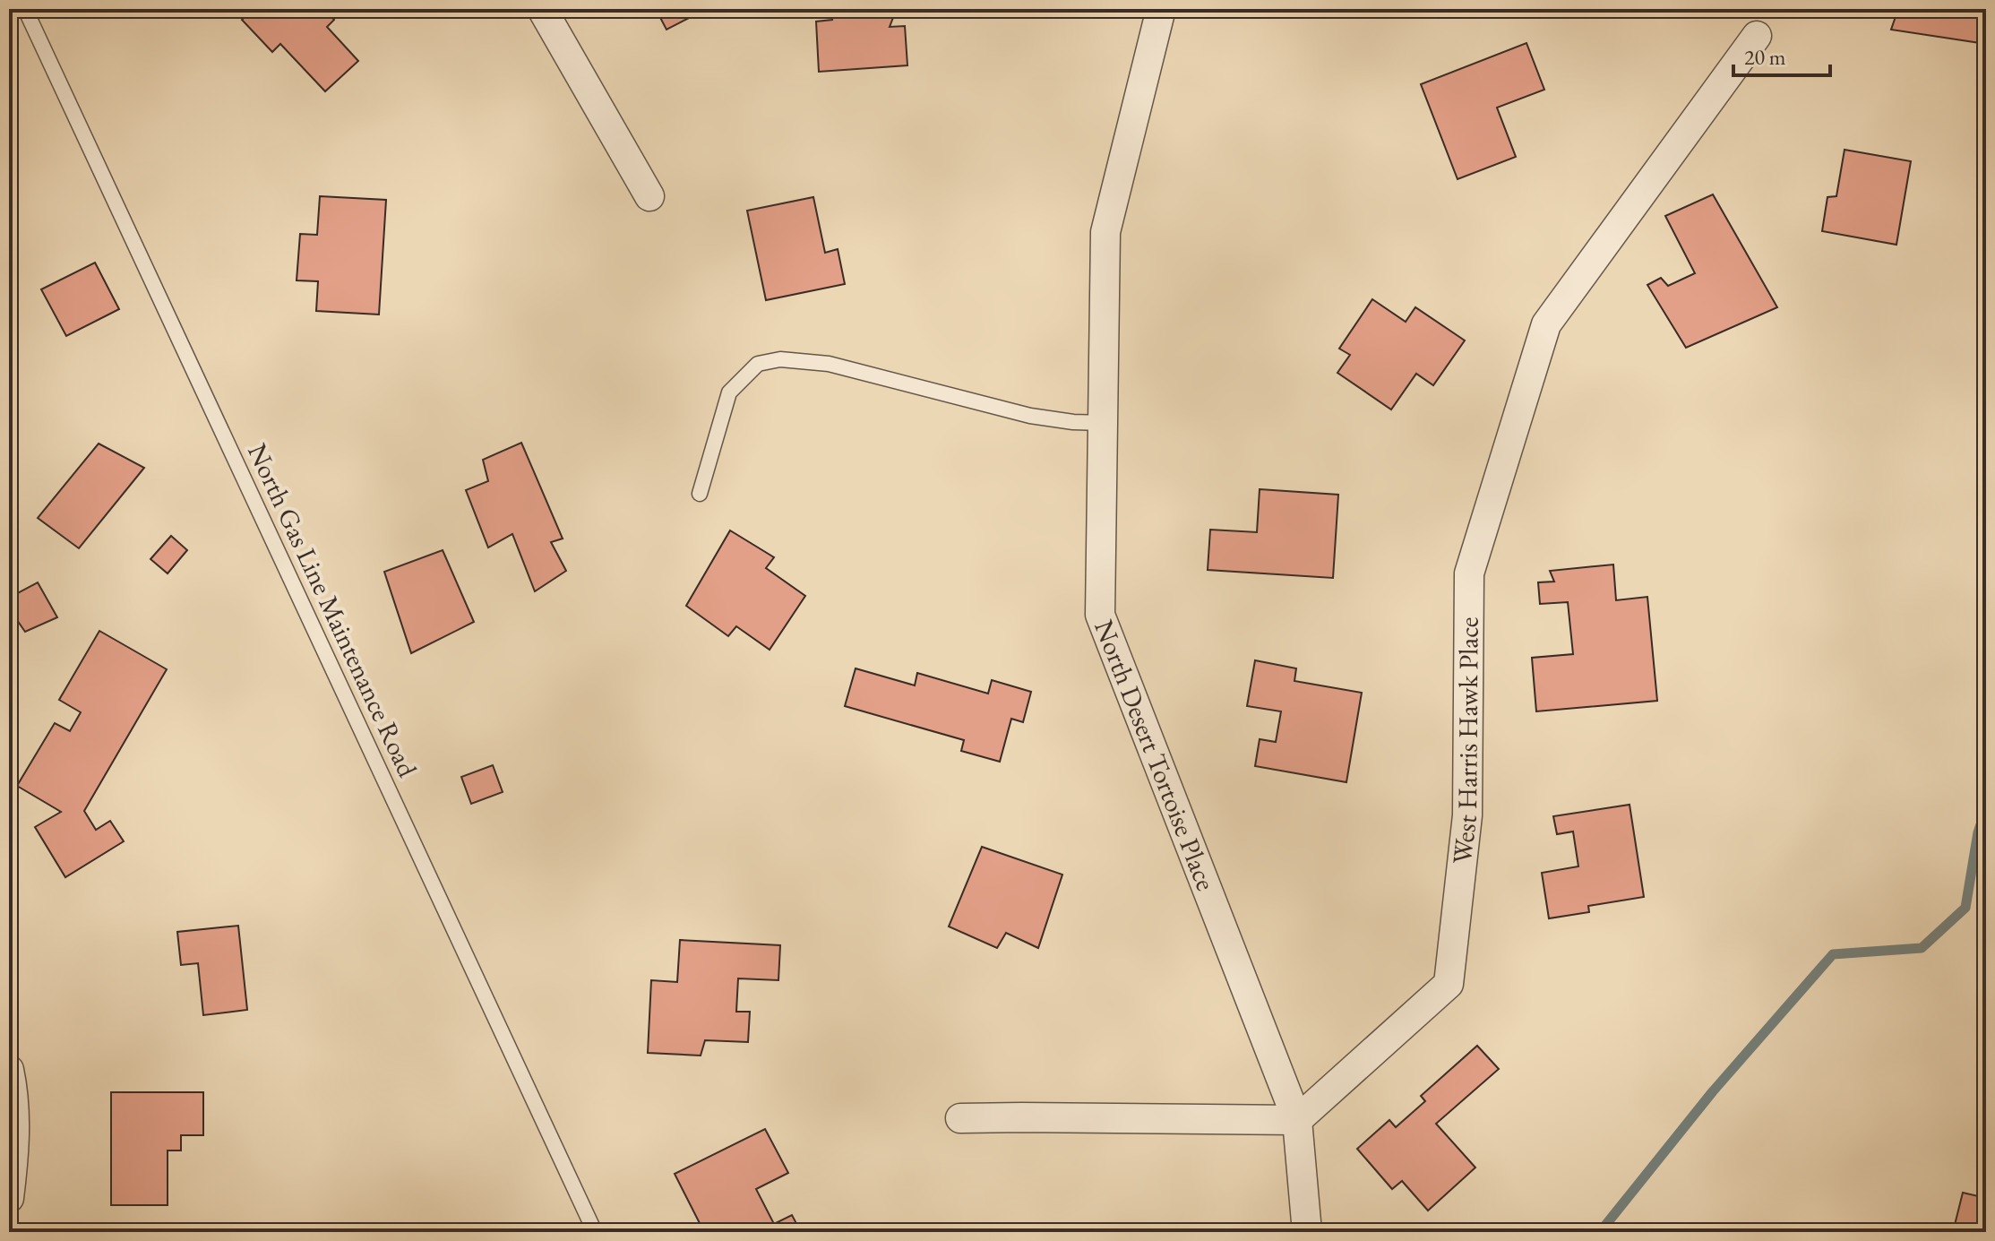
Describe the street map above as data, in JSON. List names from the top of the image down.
{
  "streets": {
    "street": ["West Harris Hawk Place", "North Desert Tortoise Place"],
    "lane": ["North Gas Line Maintenance Road"]
  },
  "crossings": [
    ["West Harris Hawk Place", "North Desert Tortoise Place"]
  ],
  "scale_bar": "20 m"
}
